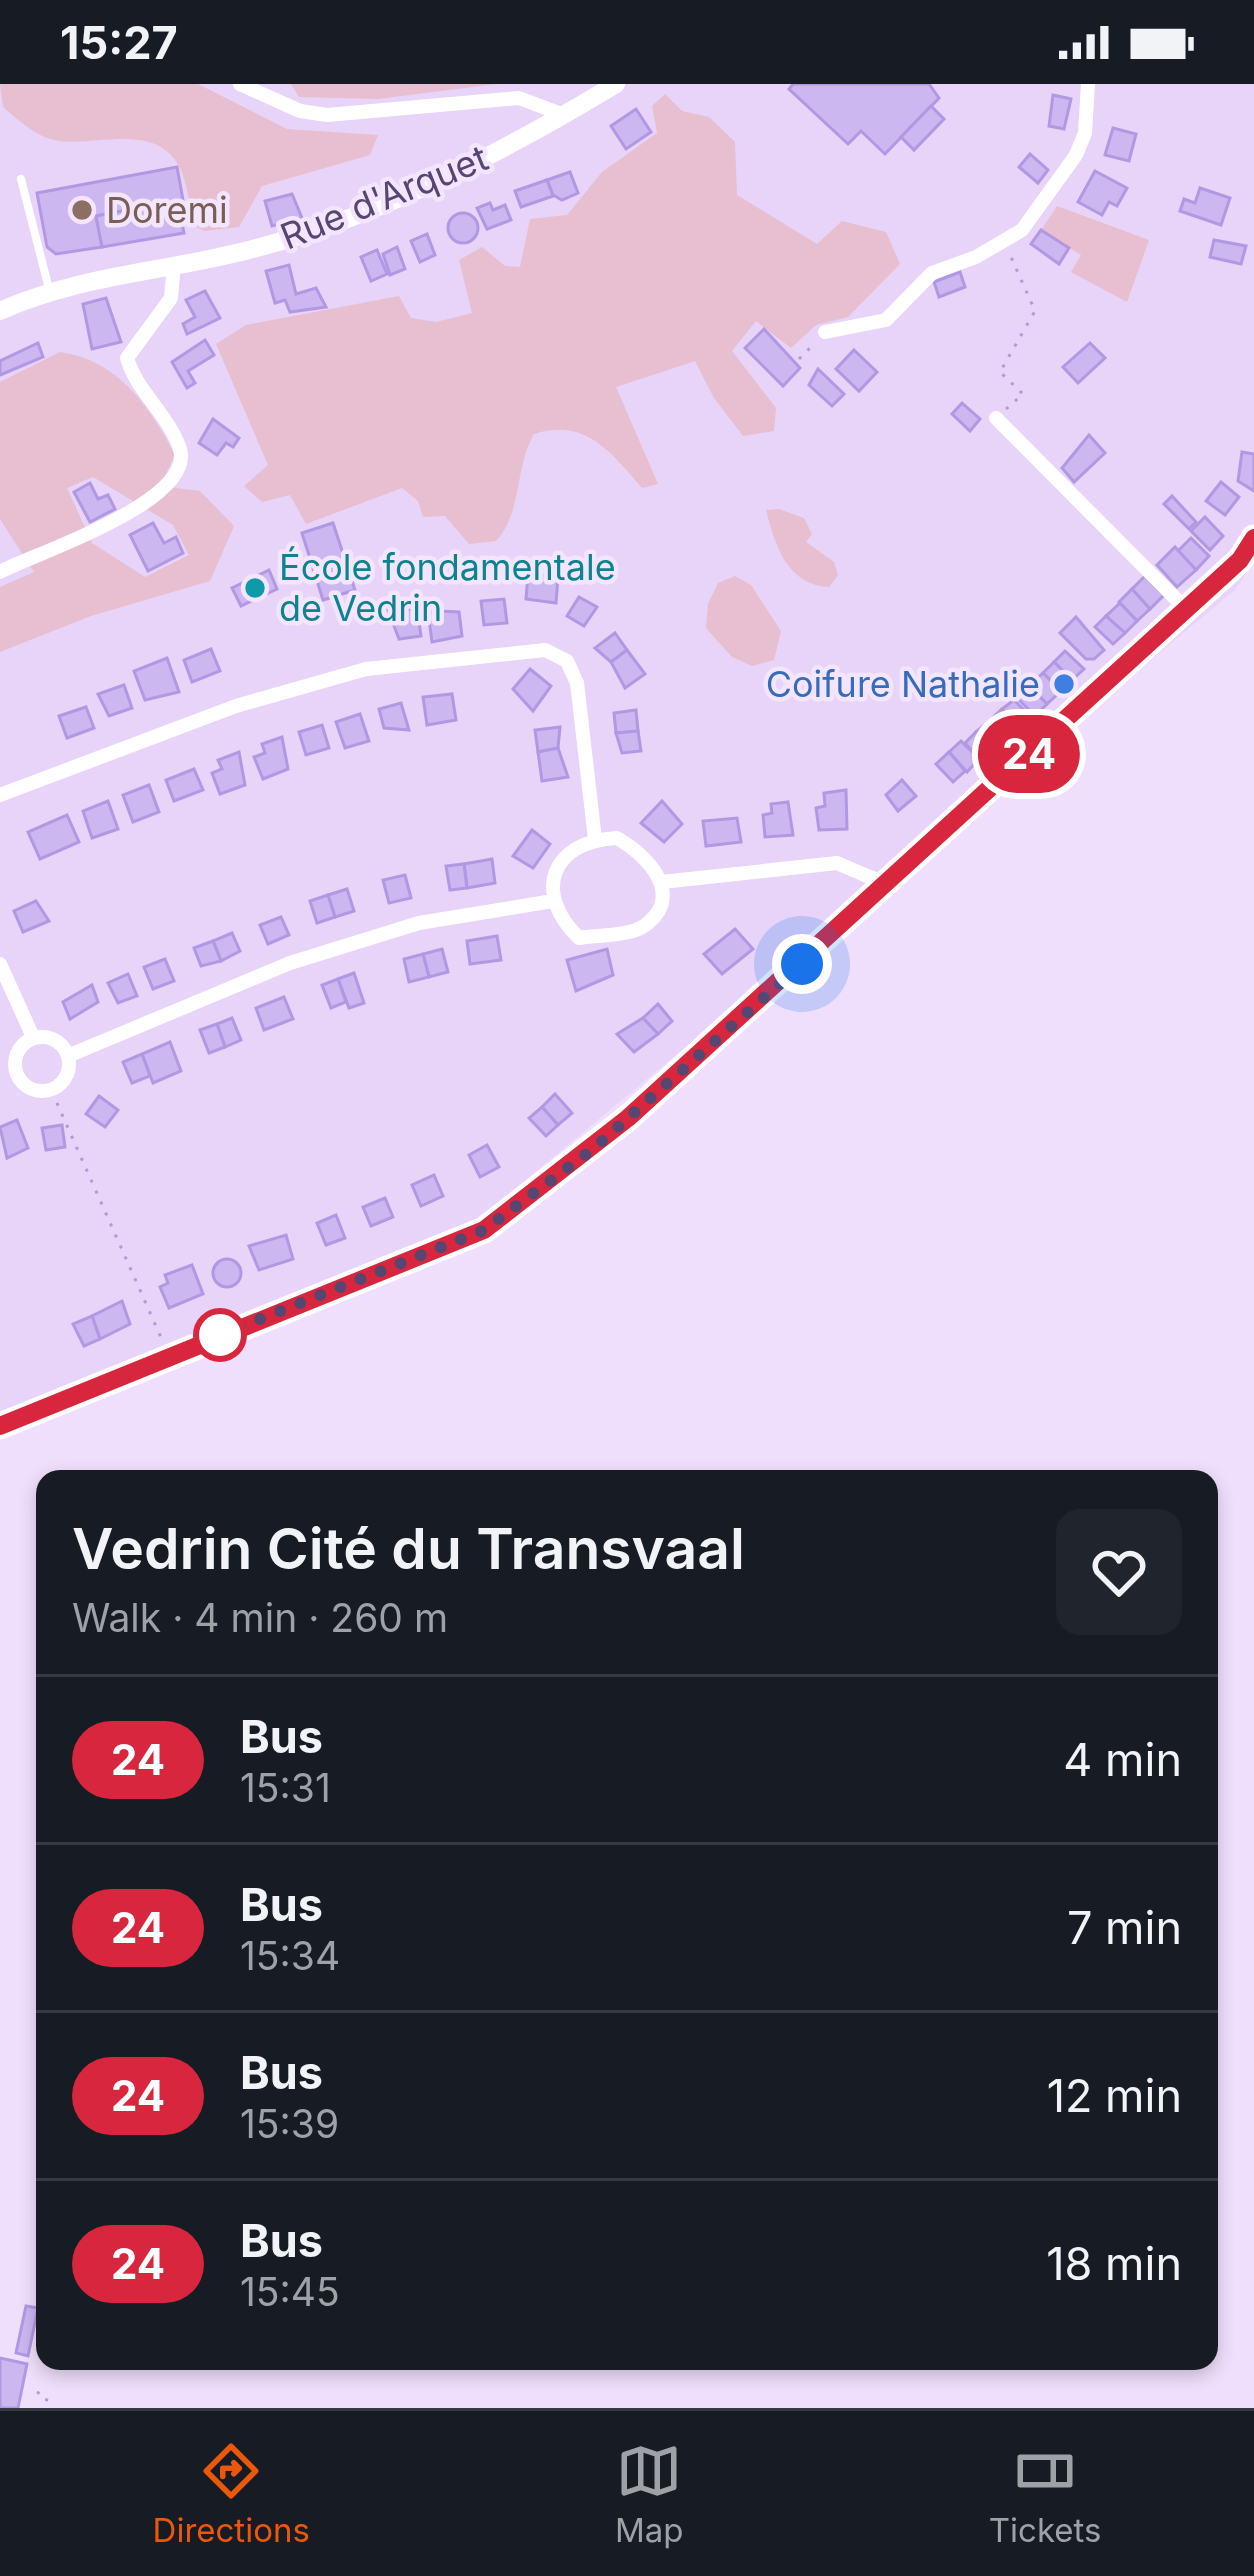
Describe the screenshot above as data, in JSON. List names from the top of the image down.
{
  "streets": {
    "street": ["Rue d'Arquet"]
  },
  "places": ["Doremi", "École fondamentale de Vedrin", "Coifure Nathalie"],
  "lines": ["bus line 24"],
  "page": {
    "status": "15:27",
    "on_map": "24",
    "heading": ["Vedrin Cité du Transvaal", "Walk · 4 min · 260 m"],
    "list": [
      {
        "mark": "24",
        "name": "Bus",
        "note": "15:31",
        "value": "4 min"
      },
      {
        "mark": "24",
        "name": "Bus",
        "note": "15:34",
        "value": "7 min"
      },
      {
        "mark": "24",
        "name": "Bus",
        "note": "15:39",
        "value": "12 min"
      },
      {
        "mark": "24",
        "name": "Bus",
        "note": "15:45",
        "value": "18 min"
      }
    ],
    "tabs": ["Directions", "Map", "Tickets"]
  }
}
